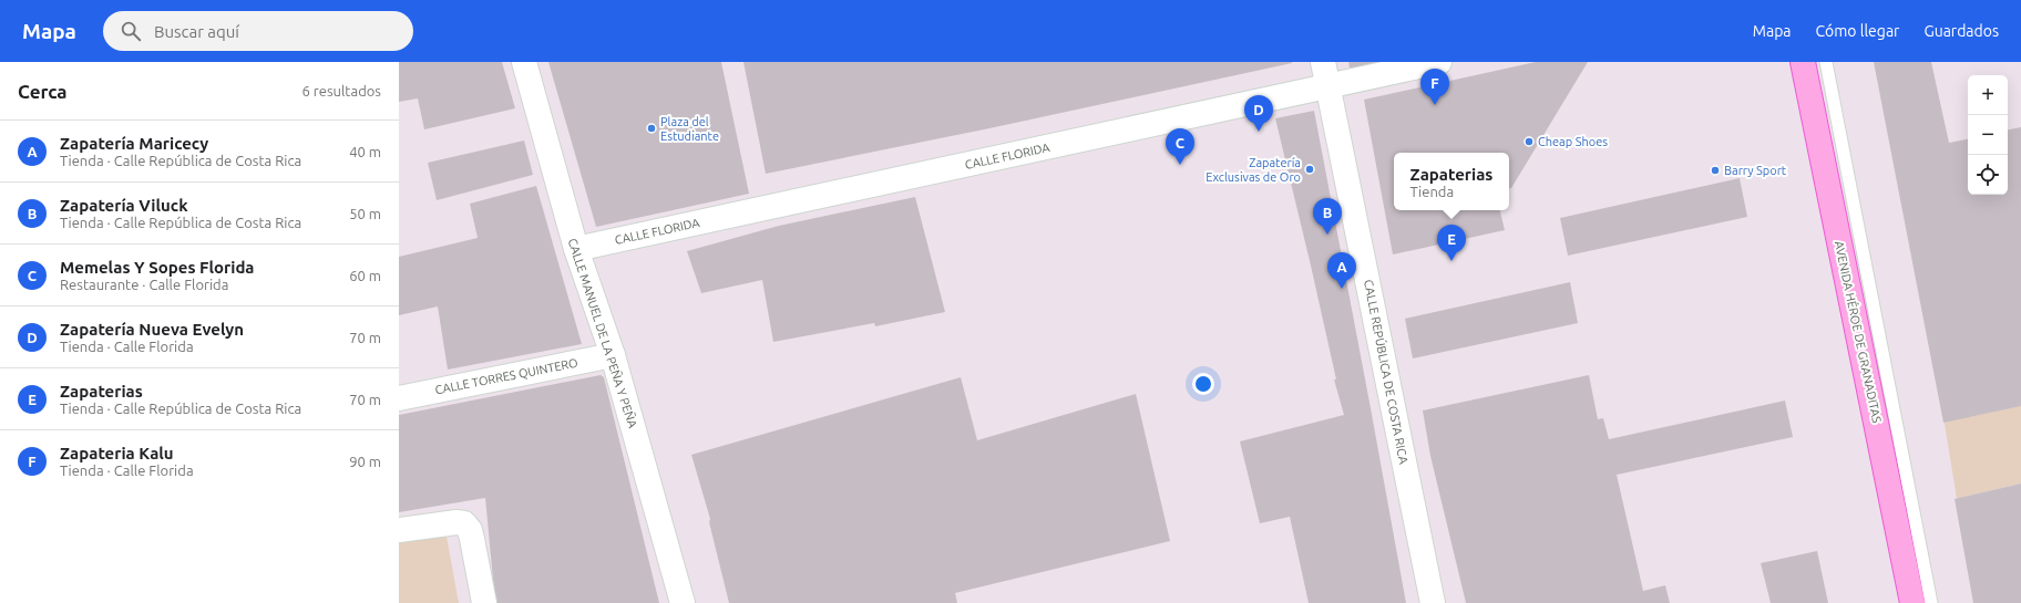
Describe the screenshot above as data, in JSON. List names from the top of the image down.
{
  "streets": {
    "main road": ["AVENIDA HÉROE DE GRANADITAS"],
    "street": [
      "CALLE FLORIDA",
      "CALLE MANUEL DE LA PEÑA Y PEÑA",
      "CALLE REPÚBLICA DE COSTA RICA",
      "CALLE TORRES QUINTERO"
    ]
  },
  "crossings": [
    ["CALLE FLORIDA", "CALLE MANUEL DE LA PEÑA Y PEÑA"],
    ["CALLE FLORIDA", "CALLE REPÚBLICA DE COSTA RICA"],
    ["CALLE MANUEL DE LA PEÑA Y PEÑA", "CALLE TORRES QUINTERO"]
  ],
  "places": [
    "Plaza del Estudiante",
    "Cheap Shoes",
    "Zapatería Exclusivas de Oro",
    "Barry Sport"
  ],
  "page": {
    "header": "Mapa",
    "search": "Buscar aquí",
    "nav": ["Mapa", "Cómo llegar", "Guardados"],
    "heading": ["Cerca", "6 resultados"],
    "pins": [
      "F",
      "D",
      "C",
      "B",
      "E",
      "A"
    ],
    "map_buttons": ["+", "−"],
    "list": [
      {
        "mark": "A",
        "name": "Zapatería Maricecy",
        "note": "Tienda · Calle República de Costa Rica",
        "value": "40 m"
      },
      {
        "mark": "B",
        "name": "Zapatería Viluck",
        "note": "Tienda · Calle República de Costa Rica",
        "value": "50 m"
      },
      {
        "mark": "C",
        "name": "Memelas Y Sopes Florida",
        "note": "Restaurante · Calle Florida",
        "value": "60 m"
      },
      {
        "mark": "D",
        "name": "Zapatería Nueva Evelyn",
        "note": "Tienda · Calle Florida",
        "value": "70 m"
      },
      {
        "mark": "E",
        "name": "Zapaterias",
        "note": "Tienda · Calle República de Costa Rica",
        "value": "70 m"
      },
      {
        "mark": "F",
        "name": "Zapateria Kalu",
        "note": "Tienda · Calle Florida",
        "value": "90 m"
      }
    ],
    "popup": ["Zapaterias", "Tienda"]
  }
}
